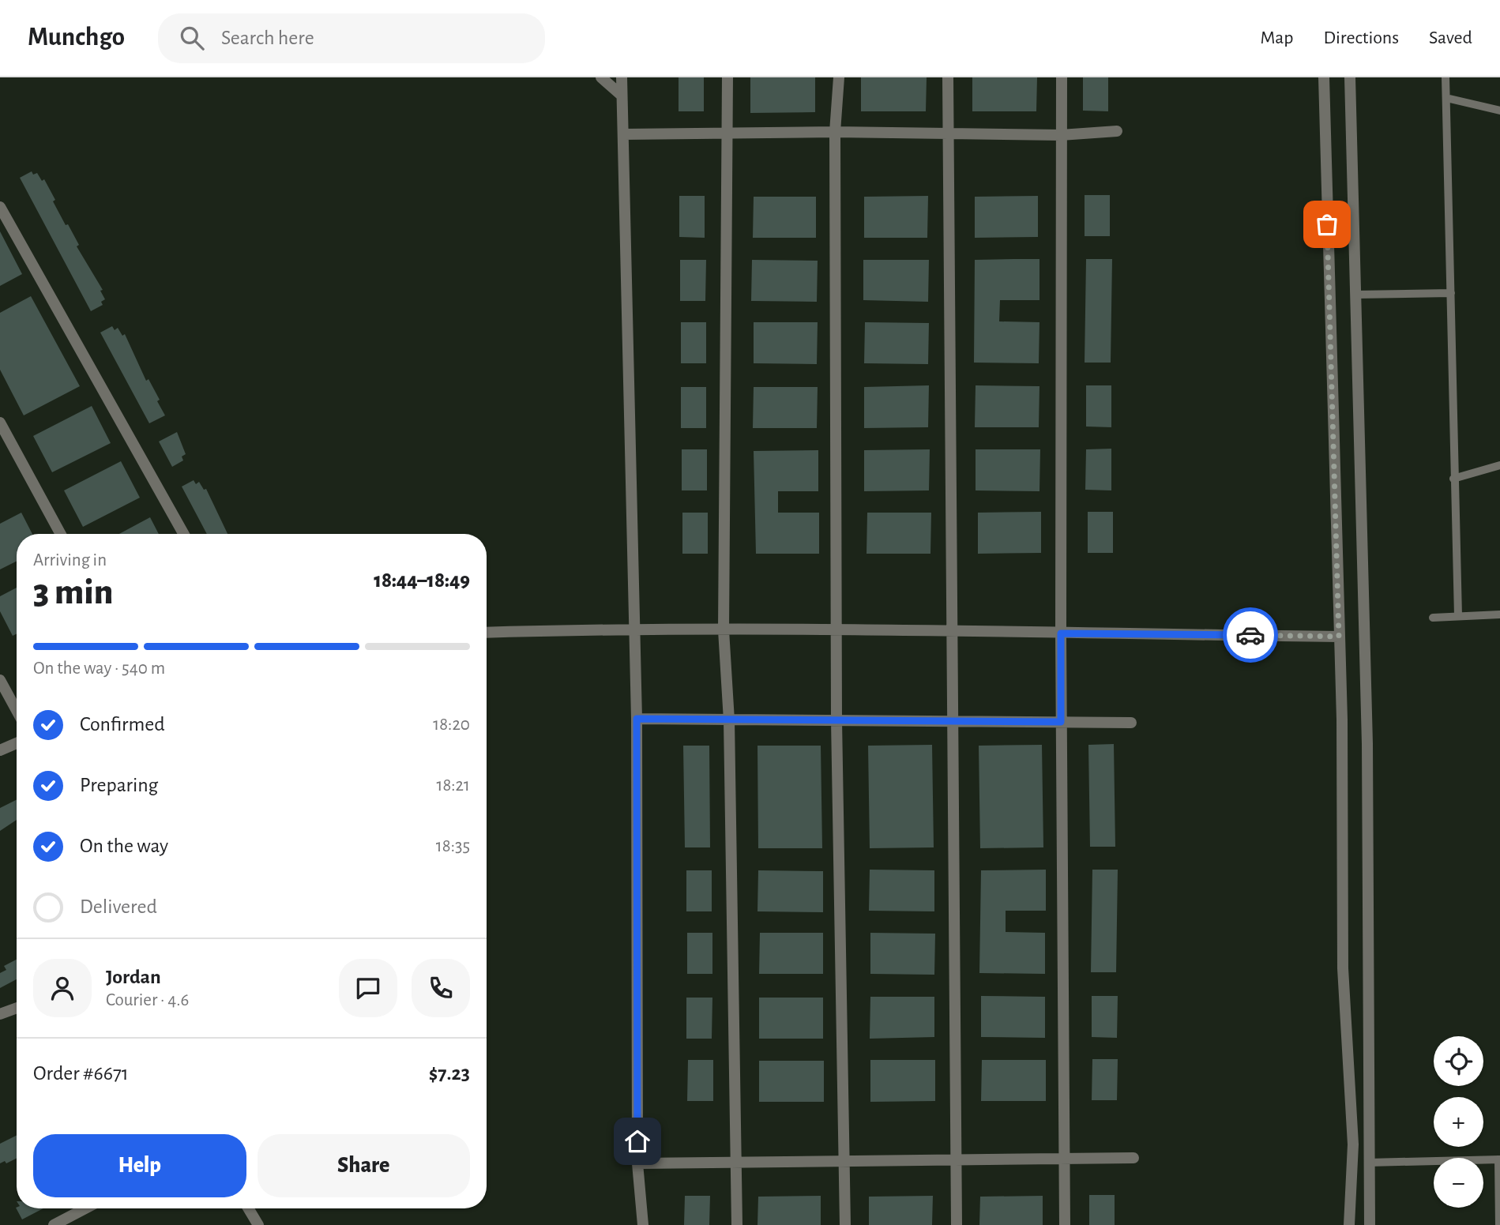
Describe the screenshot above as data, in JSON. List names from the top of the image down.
{
  "page": {
    "header": "Munchgo",
    "search": "Search here",
    "nav": ["Map", "Directions", "Saved"],
    "heading": ["3 min", "Arriving in", "18:44–18:49"],
    "panel": [
      "Jordan",
      "Courier · 4.6",
      "Order #6671",
      "$7.23"
    ],
    "bar": "On the way · 540 m",
    "list": [
      ["Confirmed", "18:20"],
      ["Preparing", "18:21"],
      ["On the way", "18:35"],
      "Delivered"
    ],
    "map_buttons": ["+", "−"],
    "buttons": ["Help", "Share"]
  }
}
